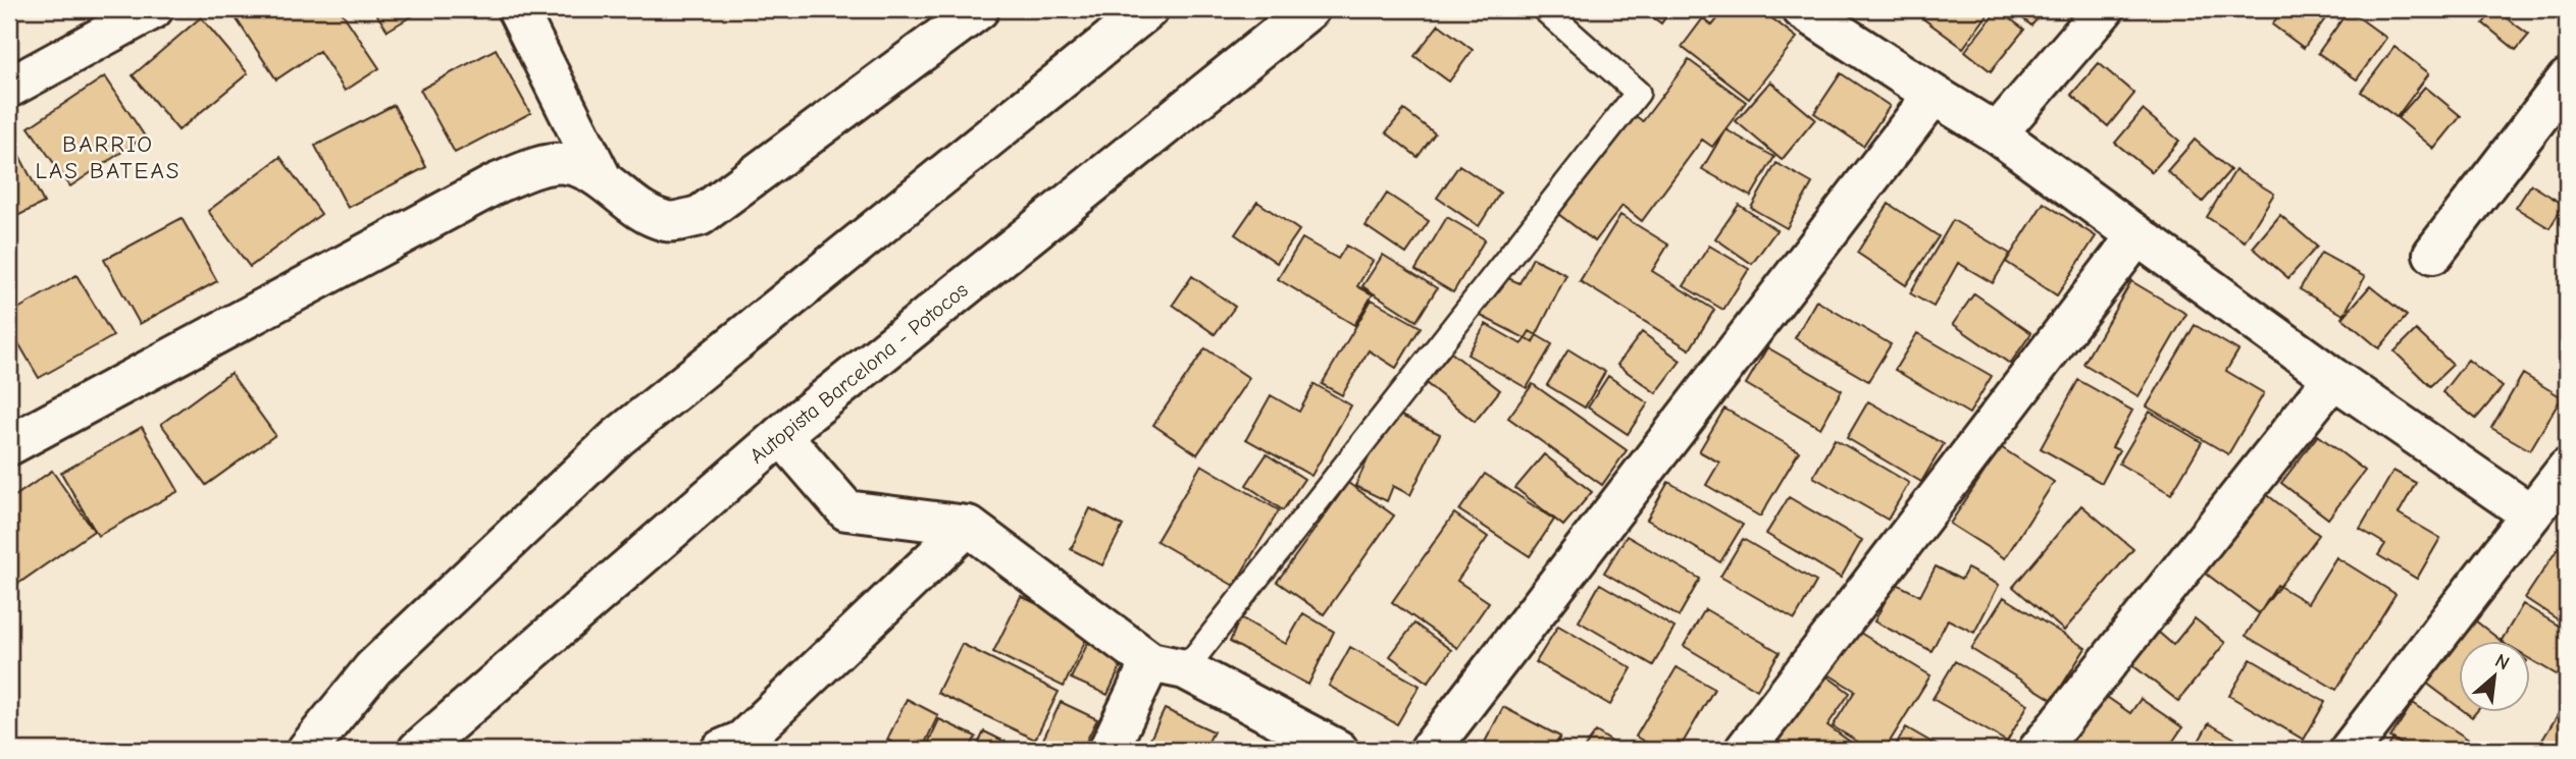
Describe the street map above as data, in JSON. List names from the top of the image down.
{
  "streets": {
    "street": ["Autopista Barcelona - Potocos"]
  },
  "districts": ["BARRIO LAS BATEAS"],
  "north": "top right"
}
